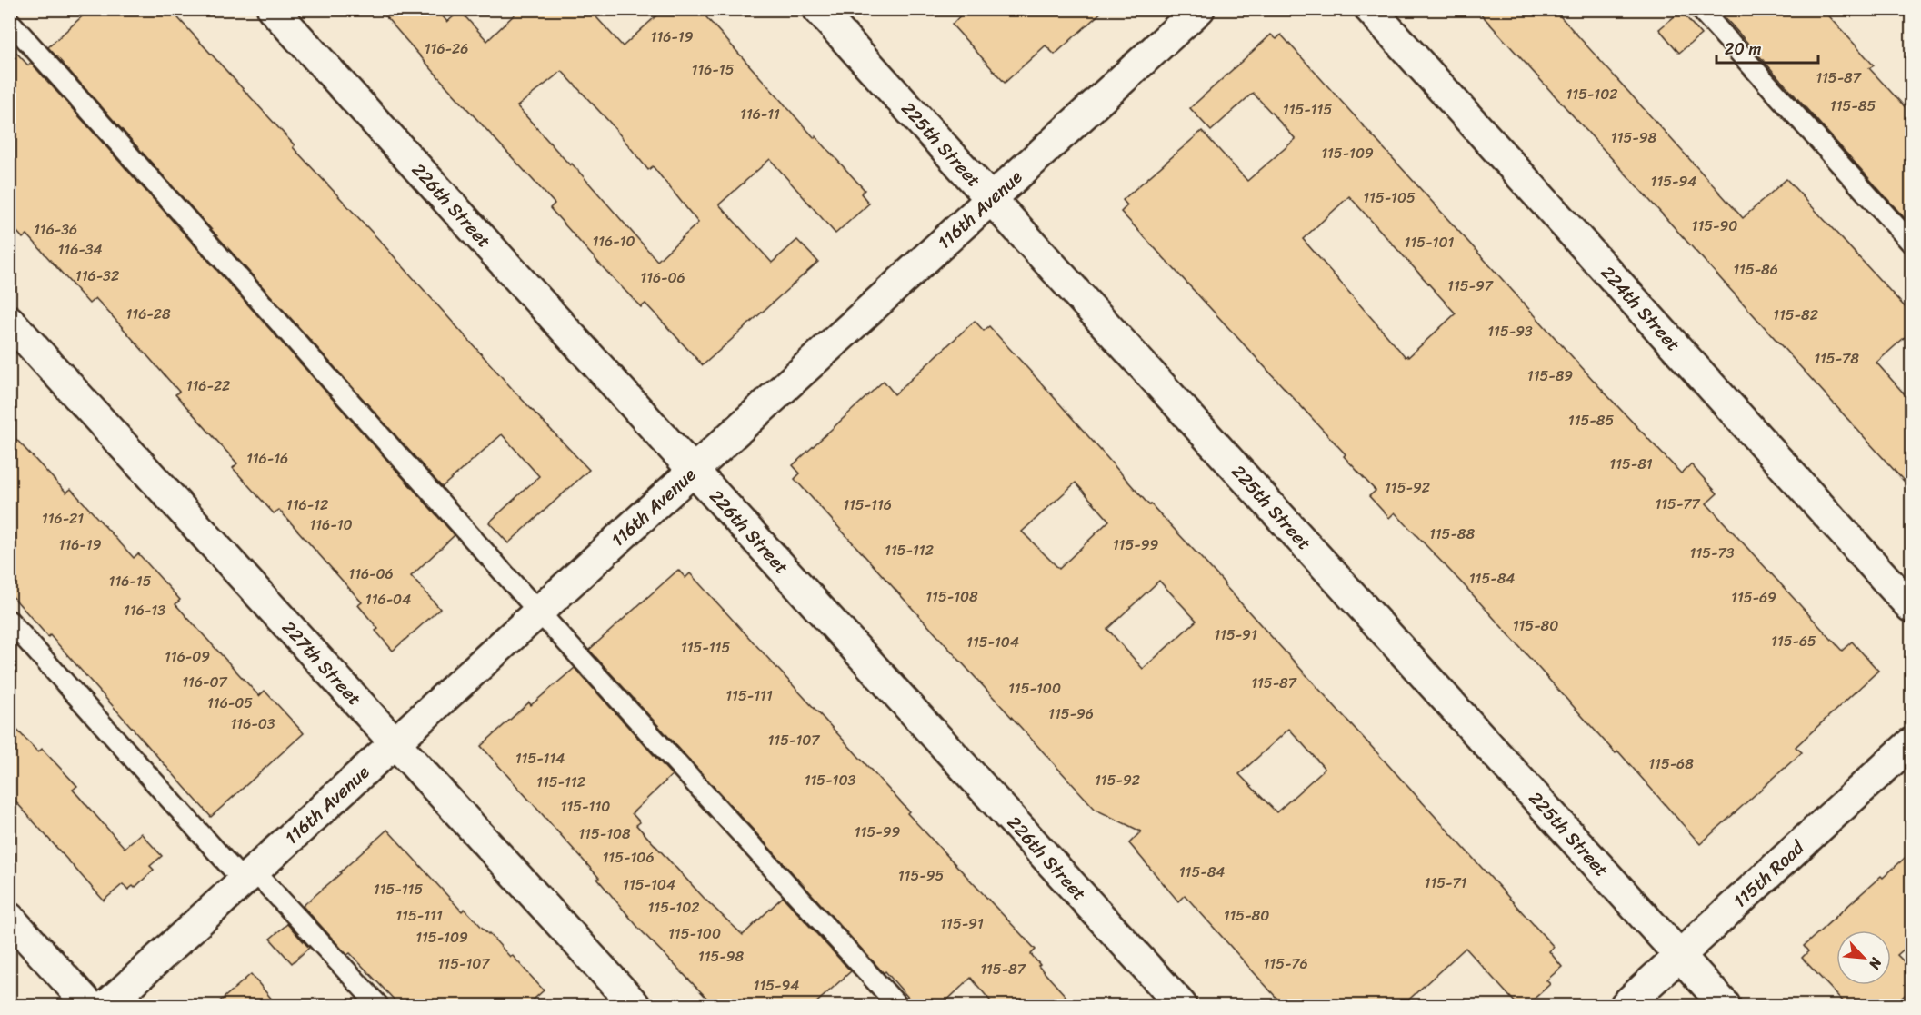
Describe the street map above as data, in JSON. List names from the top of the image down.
{
  "streets": {
    "street": [
      "225th Street",
      "226th Street",
      "116th Avenue",
      "224th Street",
      "227th Street",
      "115th Road"
    ]
  },
  "crossings": [
    ["225th Street", "116th Avenue"],
    ["225th Street", "115th Road"],
    ["226th Street", "116th Avenue"],
    ["116th Avenue", "227th Street"]
  ],
  "house_numbers": [
    "116-19",
    "116-26",
    "116-15",
    "115-87",
    "115-102",
    "115-85",
    "115-115",
    "116-11",
    "115-98",
    "115-109",
    "115-94",
    "115-105",
    "115-90",
    "116-36",
    "116-10",
    "115-101",
    "116-34",
    "115-86",
    "116-32",
    "116-06",
    "115-97",
    "116-28",
    "115-82",
    "115-93",
    "115-78",
    "115-89",
    "116-22",
    "115-85",
    "116-16",
    "115-81",
    "115-92",
    "115-77",
    "116-12",
    "115-116",
    "116-21",
    "116-10",
    "115-88",
    "116-19",
    "115-99",
    "115-112",
    "115-73",
    "116-06",
    "115-84",
    "116-15",
    "115-108",
    "115-69",
    "116-04",
    "116-13",
    "115-80",
    "115-91",
    "115-65",
    "115-104",
    "115-115",
    "116-09",
    "116-07",
    "115-87",
    "115-100",
    "115-111",
    "116-05",
    "115-96",
    "116-03",
    "115-107",
    "115-114",
    "115-68",
    "115-103",
    "115-92",
    "115-112",
    "115-110",
    "115-99",
    "115-108",
    "115-106",
    "115-84",
    "115-95",
    "115-71",
    "115-104",
    "115-115",
    "115-102",
    "115-111",
    "115-80",
    "115-91",
    "115-100",
    "115-109",
    "115-98",
    "115-107",
    "115-76",
    "115-87",
    "115-94"
  ],
  "scale_bar": "20 m",
  "north": "bottom right"
}
